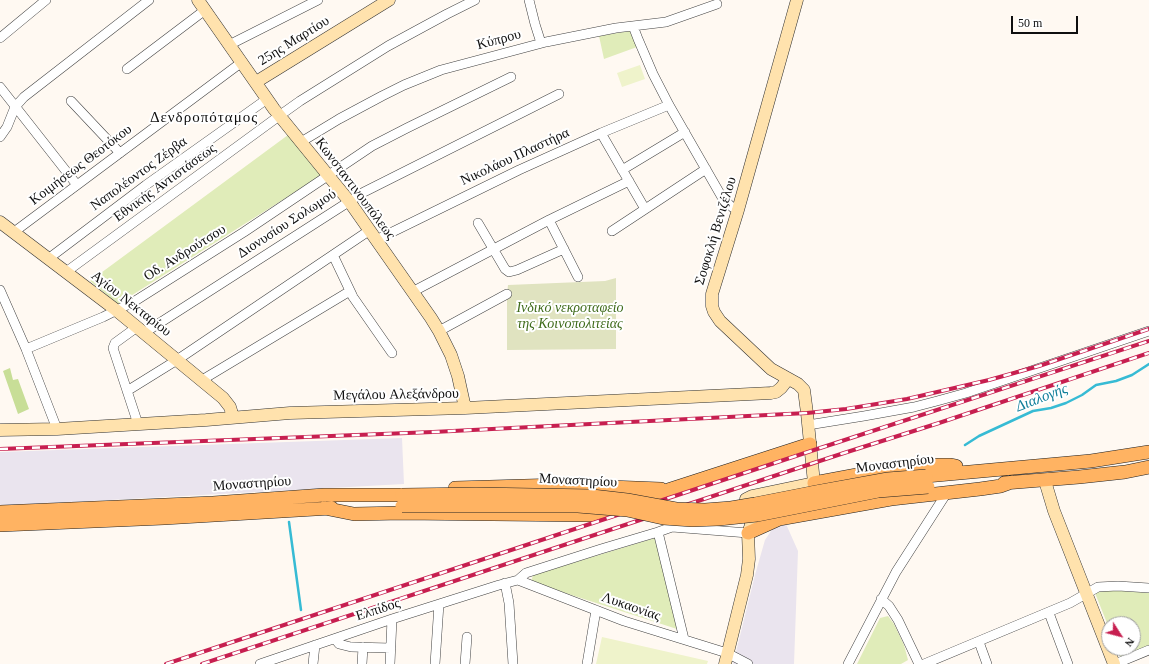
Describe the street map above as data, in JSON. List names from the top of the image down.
{
  "streets": {
    "main road": ["Μοναστηρίου"],
    "street": [
      "Κύπρου",
      "25ης Μαρτίου",
      "Νικολάου Πλαστήρα",
      "Κοιμήσεως Θεοτόκου",
      "Ναπολέοντος Ζέρβα",
      "Εθνικής Αντιστάσεως",
      "Κωνσταντινουπόλεως",
      "Διονυσίου Σολωμού",
      "Σοφοκλή Βενιζέλου",
      "Οδ. Ανδρούτσου",
      "Αγίου Νεκταρίου",
      "Μεγάλου Αλεξάνδρου",
      "Λυκαονίας",
      "Ελπίδος"
    ]
  },
  "crossings": [
    ["Κύπρου", "Κωνσταντινουπόλεως"],
    ["25ης Μαρτίου", "Κωνσταντινουπόλεως"],
    ["Νικολάου Πλαστήρα", "Κωνσταντινουπόλεως"],
    ["Νικολάου Πλαστήρα", "Διονυσίου Σολωμού"],
    ["Νικολάου Πλαστήρα", "Αγίου Νεκταρίου"],
    ["Κοιμήσεως Θεοτόκου", "Κωνσταντινουπόλεως"],
    ["Κοιμήσεως Θεοτόκου", "Αγίου Νεκταρίου"],
    ["Ναπολέοντος Ζέρβα", "Κωνσταντινουπόλεως"],
    ["Ναπολέοντος Ζέρβα", "Αγίου Νεκταρίου"],
    ["Εθνικής Αντιστάσεως", "Κωνσταντινουπόλεως"],
    ["Εθνικής Αντιστάσεως", "Αγίου Νεκταρίου"],
    ["Κωνσταντινουπόλεως", "Διονυσίου Σολωμού"],
    ["Κωνσταντινουπόλεως", "Οδ. Ανδρούτσου"],
    ["Κωνσταντινουπόλεως", "Μεγάλου Αλεξάνδρου"],
    ["Διονυσίου Σολωμού", "Αγίου Νεκταρίου"],
    ["Σοφοκλή Βενιζέλου", "Μεγάλου Αλεξάνδρου"],
    ["Οδ. Ανδρούτσου", "Αγίου Νεκταρίου"],
    ["Αγίου Νεκταρίου", "Μεγάλου Αλεξάνδρου"]
  ],
  "districts": ["Δενδροπόταμος"],
  "water": ["Διαλογής"],
  "parks": ["Ινδικό νεκροταφείο της Κοινοπολιτείας"],
  "scale_bar": "50 m",
  "north": "bottom right"
}
